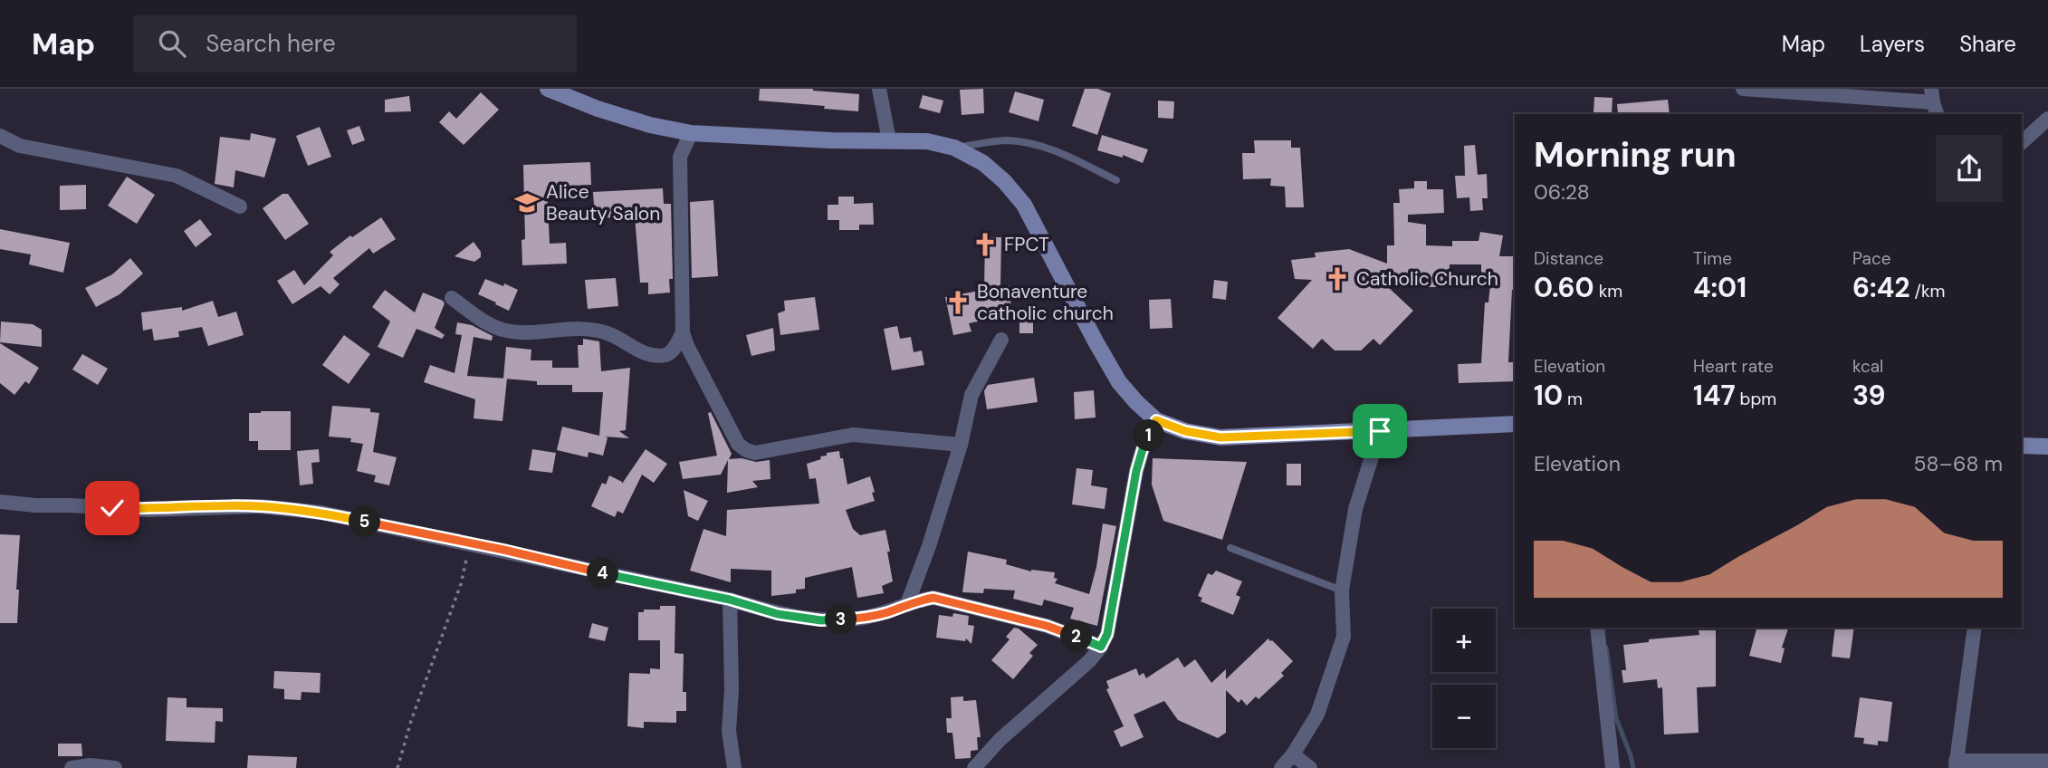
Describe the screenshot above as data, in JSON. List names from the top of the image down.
{
  "places": {
    "school or university": ["Alice Beauty Salon"],
    "church": ["FPCT", "Catholic Church", "Bonaventure catholic church"]
  },
  "page": {
    "header": "Map",
    "search": "Search here",
    "nav": ["Map", "Layers", "Share"],
    "heading": ["Morning run", "06:28"],
    "stats": [
      ["Distance", "0.60 km"],
      ["Time", "4:01"],
      ["Pace", "6:42 /km"],
      ["Elevation", "10 m"],
      ["Heart rate", "147 bpm"],
      ["kcal", "39"]
    ],
    "pins": [
      "1",
      "5",
      "4",
      "3",
      "2"
    ],
    "chart": ["Elevation", "58–68 m"],
    "map_buttons": ["+", "−"]
  }
}
